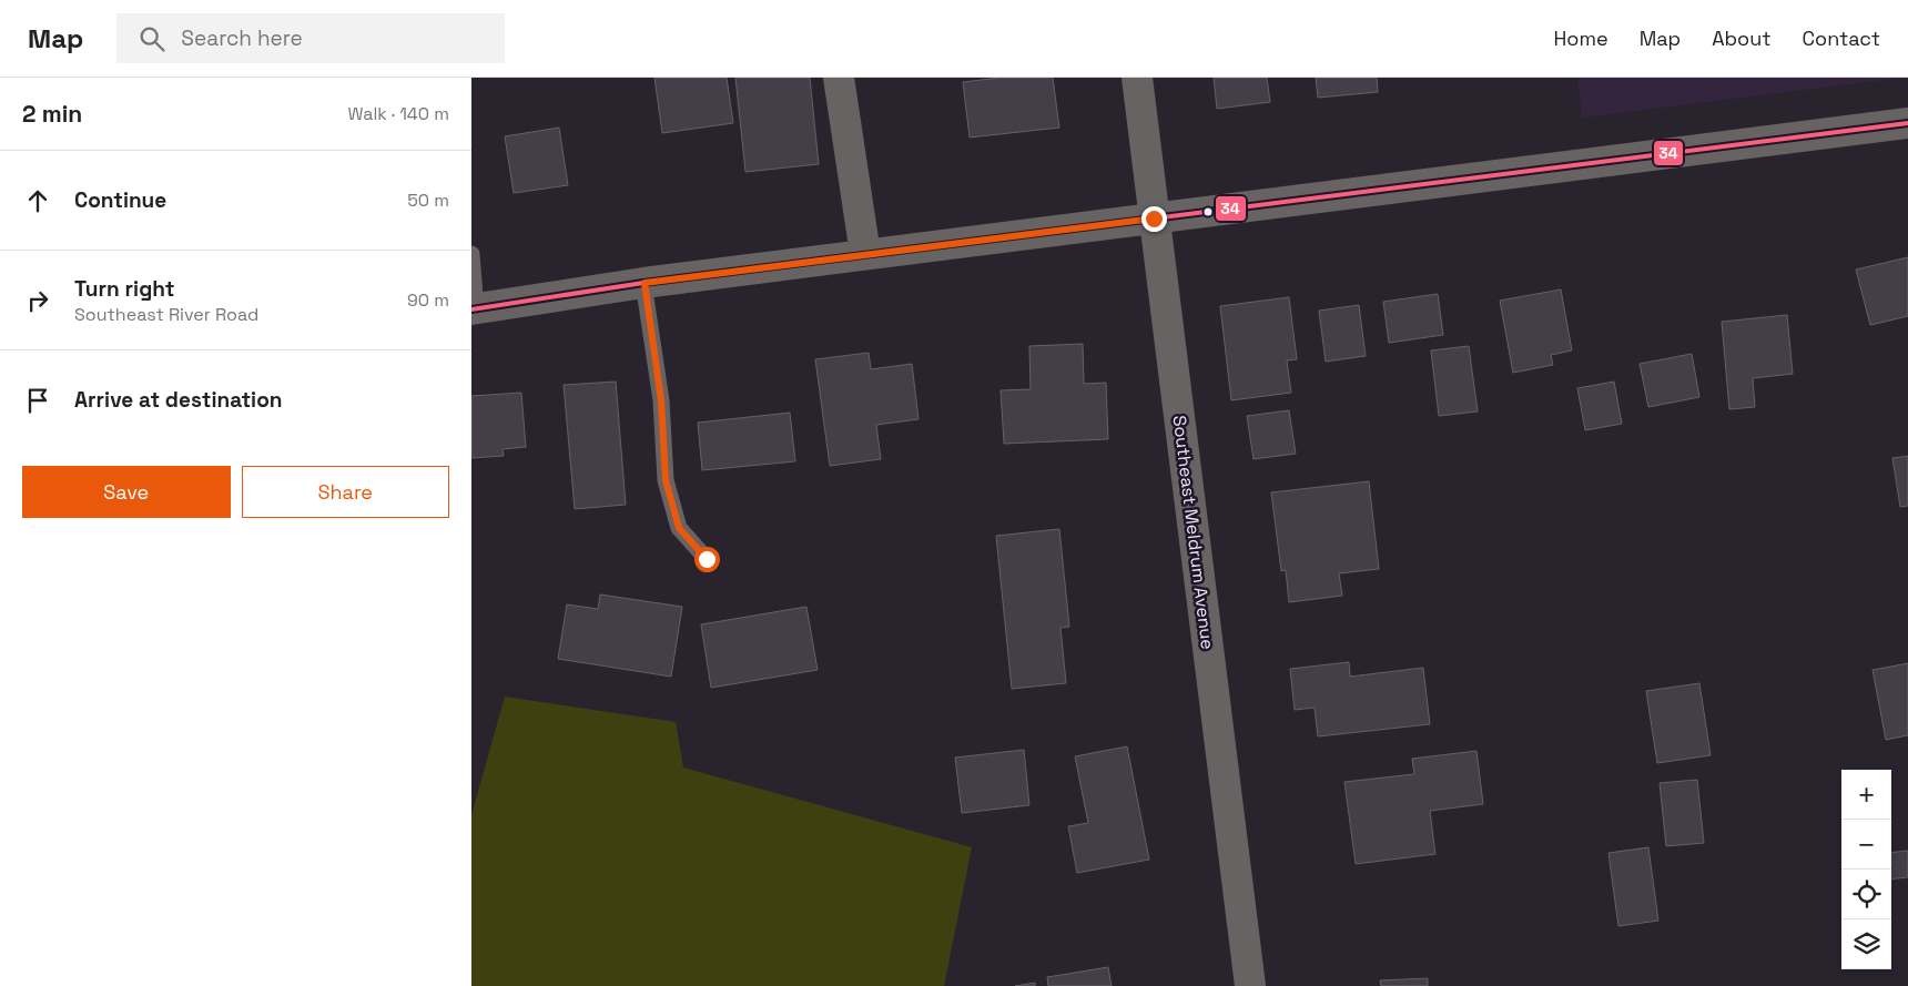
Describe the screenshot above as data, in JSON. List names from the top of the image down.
{
  "streets": {
    "street": ["Southeast Meldrum Avenue"]
  },
  "lines": ["transit line 34"],
  "page": {
    "header": "Map",
    "search": "Search here",
    "nav": [
      "Home",
      "Map",
      "About",
      "Contact"
    ],
    "heading": ["2 min", "Walk · 140 m"],
    "list": [
      ["Continue", "50 m"],
      ["Turn right", "Southeast River Road", "90 m"],
      "Arrive at destination"
    ],
    "buttons": ["Save", "Share"],
    "map_buttons": ["+", "−"]
  }
}
